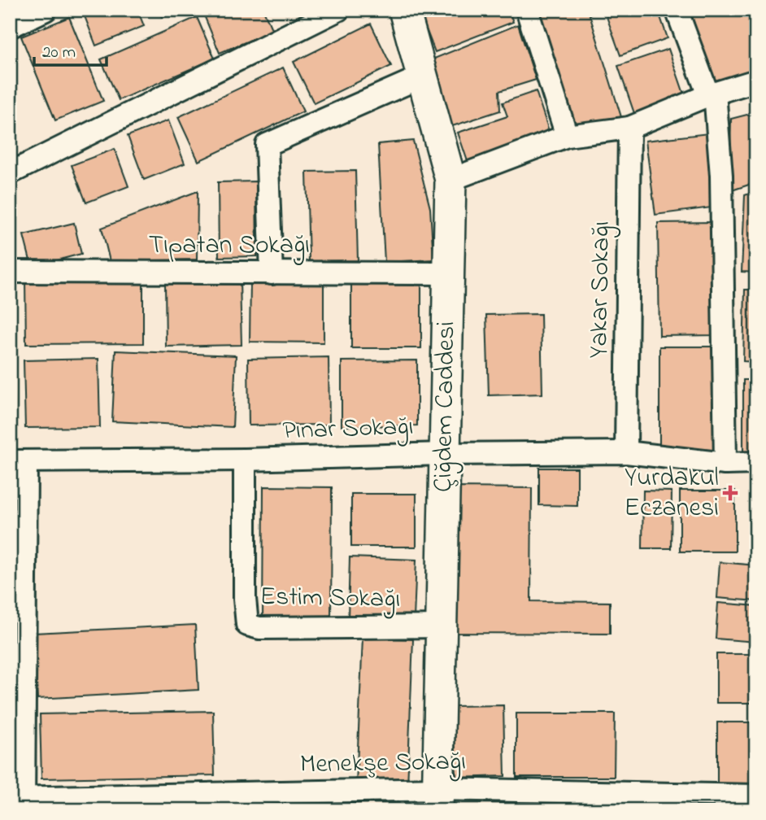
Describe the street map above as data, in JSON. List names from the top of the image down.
{
  "streets": {
    "main road": ["Çiğdem Caddesi"],
    "street": [
      "Tıpatan Sokağı",
      "Yakar Sokağı",
      "Pınar Sokağı",
      "Estim Sokağı",
      "Menekşe Sokağı"
    ]
  },
  "crossings": [
    ["Tıpatan Sokağı", "Çiğdem Caddesi"],
    ["Yakar Sokağı", "Pınar Sokağı"],
    ["Çiğdem Caddesi", "Pınar Sokağı"],
    ["Çiğdem Caddesi", "Estim Sokağı"],
    ["Çiğdem Caddesi", "Menekşe Sokağı"],
    ["Pınar Sokağı", "Estim Sokağı"]
  ],
  "places": {
    "health": ["Yurdakul Eczanesi"]
  },
  "scale_bar": "20 m"
}
